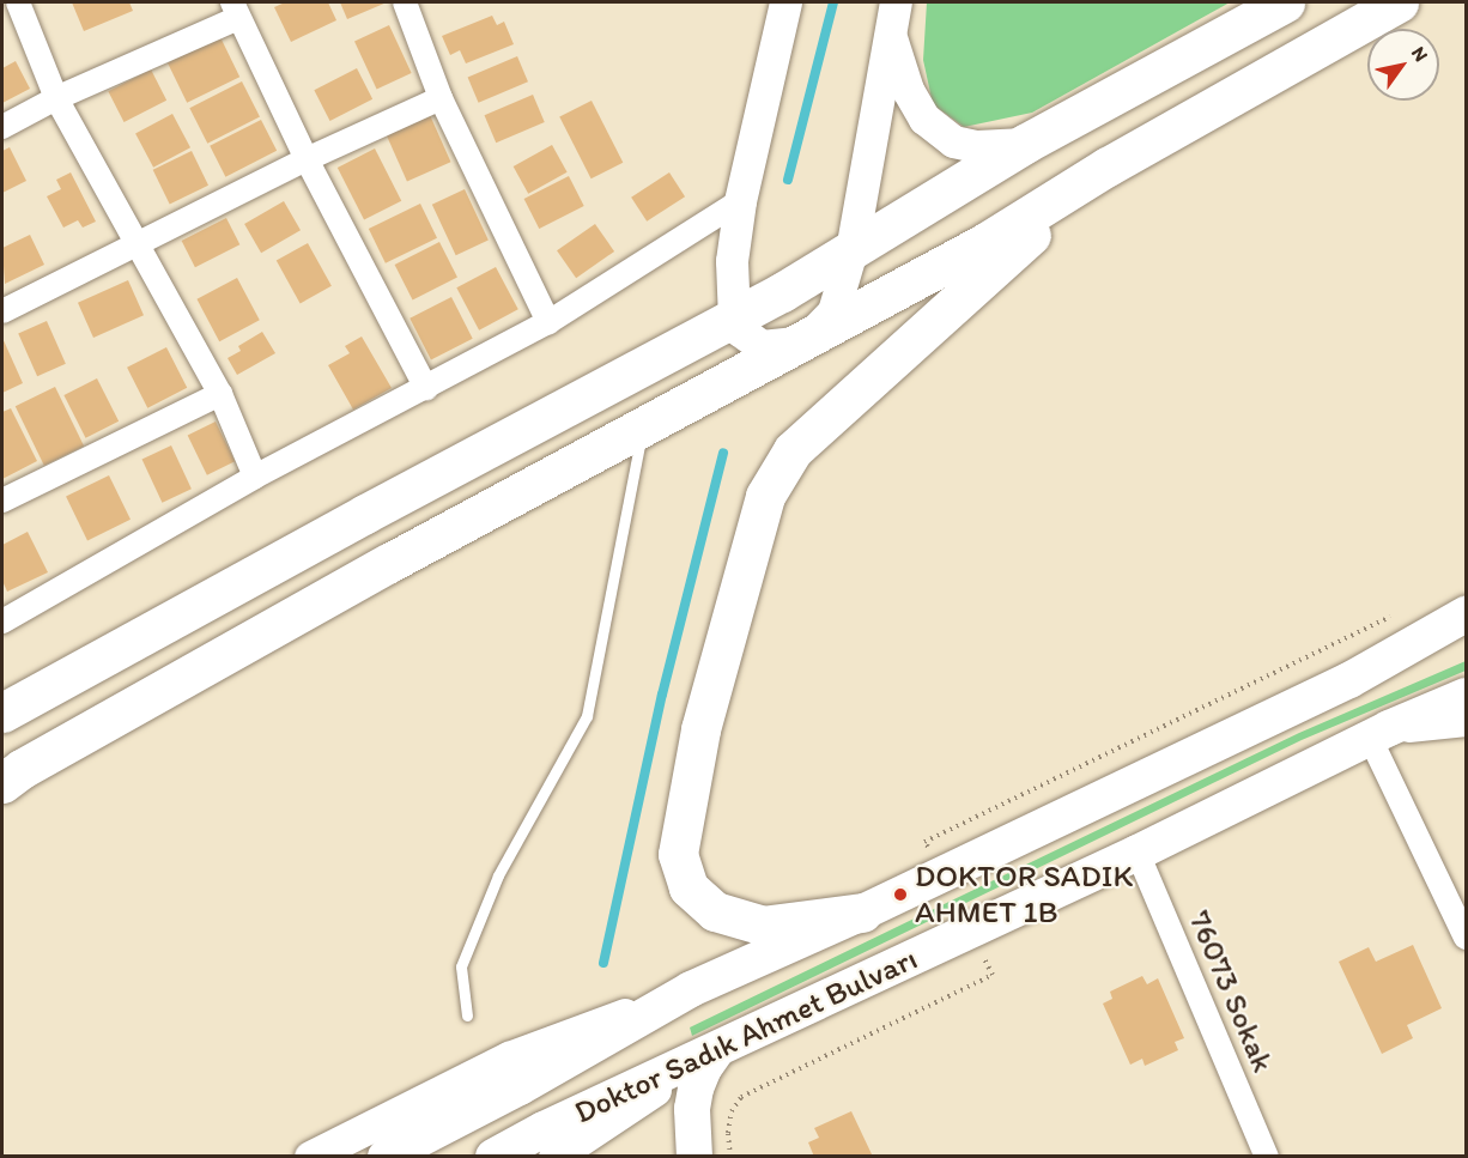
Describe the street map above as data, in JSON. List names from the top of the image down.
{
  "streets": {
    "main road": ["Doktor Sadık Ahmet Bulvarı"],
    "street": ["76073 Sokak"]
  },
  "crossings": [
    ["76073 Sokak", "Doktor Sadık Ahmet Bulvarı"]
  ],
  "places": ["DOKTOR SADIK AHMET 1B"],
  "north": "top right"
}
